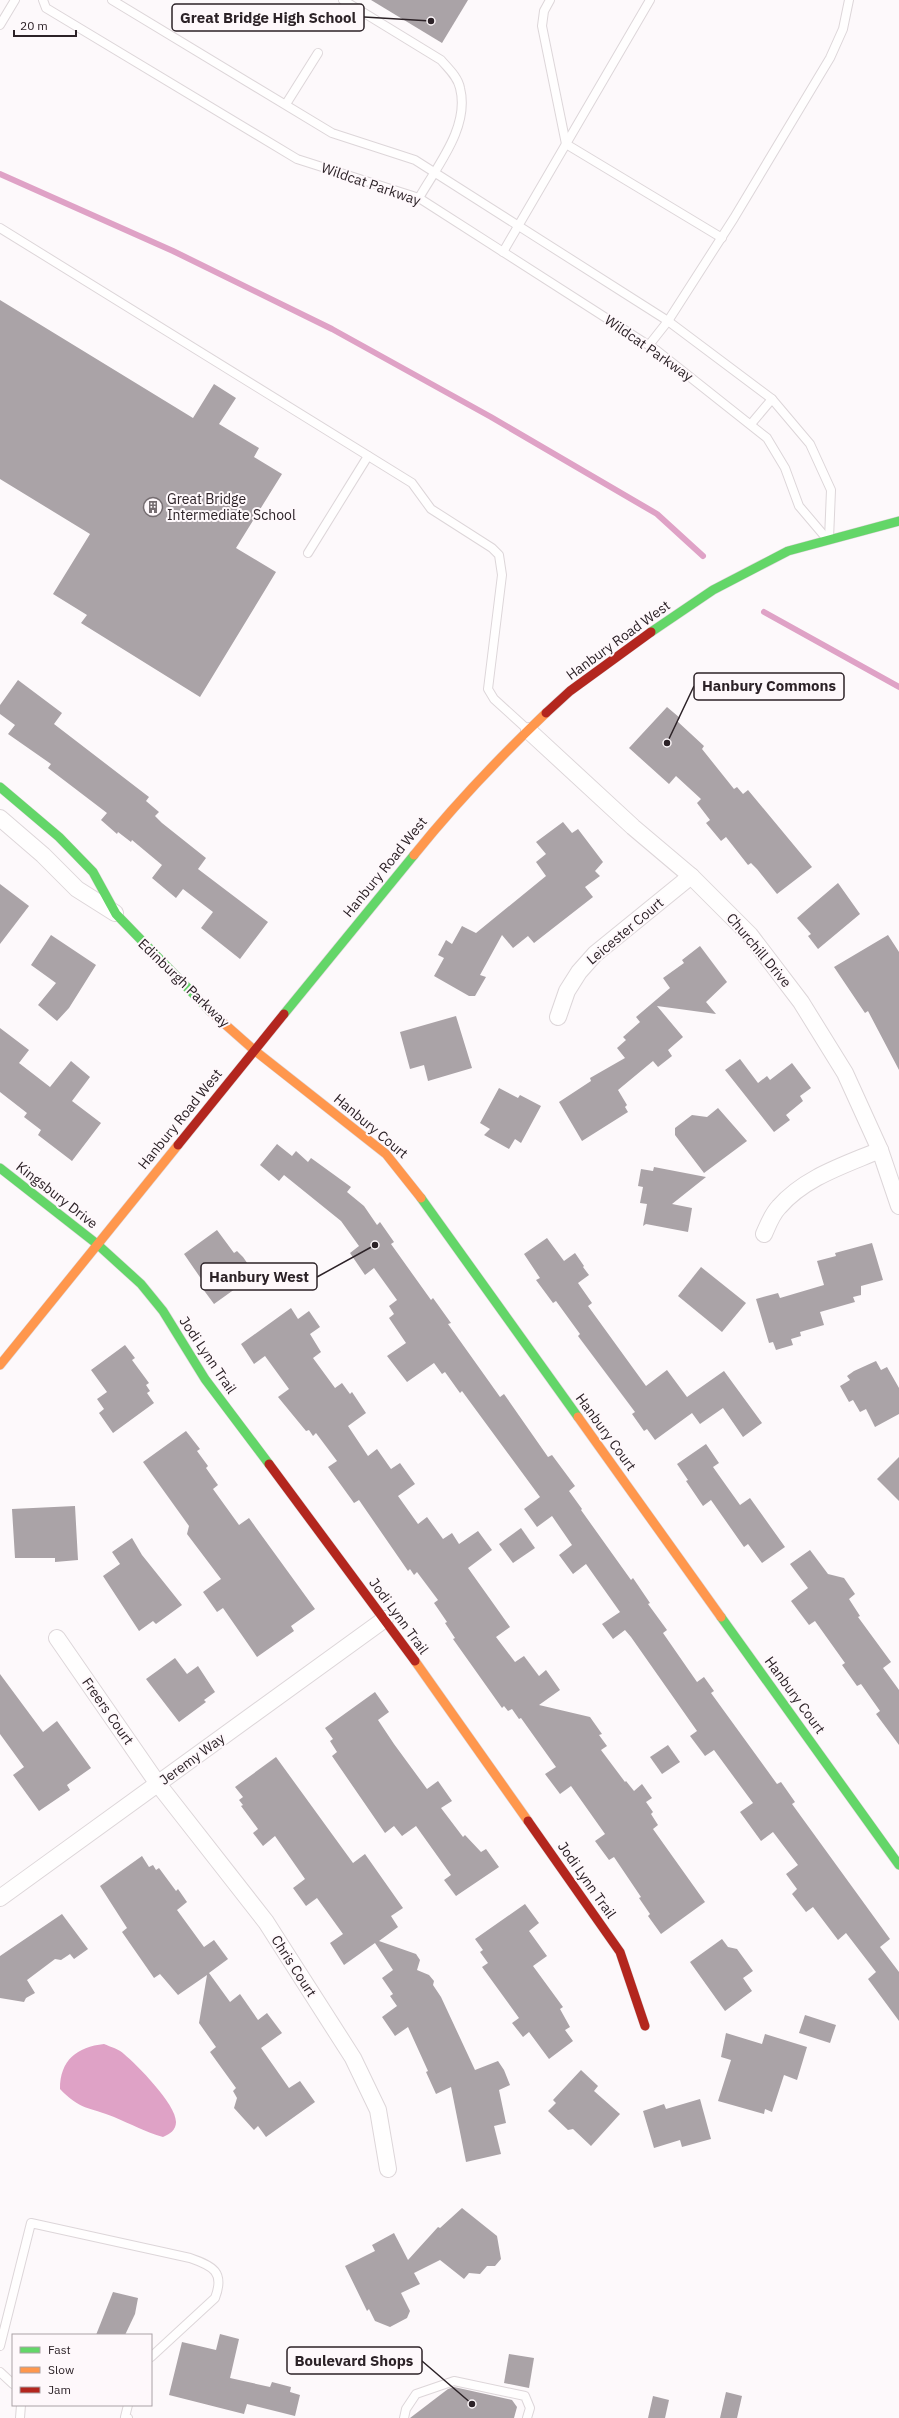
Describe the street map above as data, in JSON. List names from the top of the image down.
{
  "streets": {
    "street": [
      "Hanbury Road West",
      "Leicester Court",
      "Churchill Drive",
      "Edinburgh Parkway",
      "Hanbury Court",
      "Kingsbury Drive",
      "Jodi Lynn Trail",
      "Freers Court",
      "Jeremy Way",
      "Chris Court"
    ],
    "lane": ["Wildcat Parkway"]
  },
  "crossings": [
    ["Wildcat Parkway", "Hanbury Road West"],
    ["Hanbury Road West", "Churchill Drive"],
    ["Hanbury Road West", "Edinburgh Parkway"],
    ["Hanbury Road West", "Hanbury Court"],
    ["Hanbury Road West", "Kingsbury Drive"],
    ["Hanbury Road West", "Jodi Lynn Trail"],
    ["Leicester Court", "Churchill Drive"],
    ["Edinburgh Parkway", "Hanbury Court"],
    ["Kingsbury Drive", "Jodi Lynn Trail"],
    ["Jodi Lynn Trail", "Jeremy Way"],
    ["Freers Court", "Jeremy Way"],
    ["Freers Court", "Chris Court"],
    ["Jeremy Way", "Chris Court"]
  ],
  "places": {
    "other": [
      "Great Bridge High School",
      "Hanbury Commons",
      "Hanbury West",
      "Boulevard Shops"
    ],
    "building": ["Great Bridge Intermediate School"]
  },
  "legend": ["Fast", "Slow", "Jam"],
  "scale_bar": "20 m"
}
